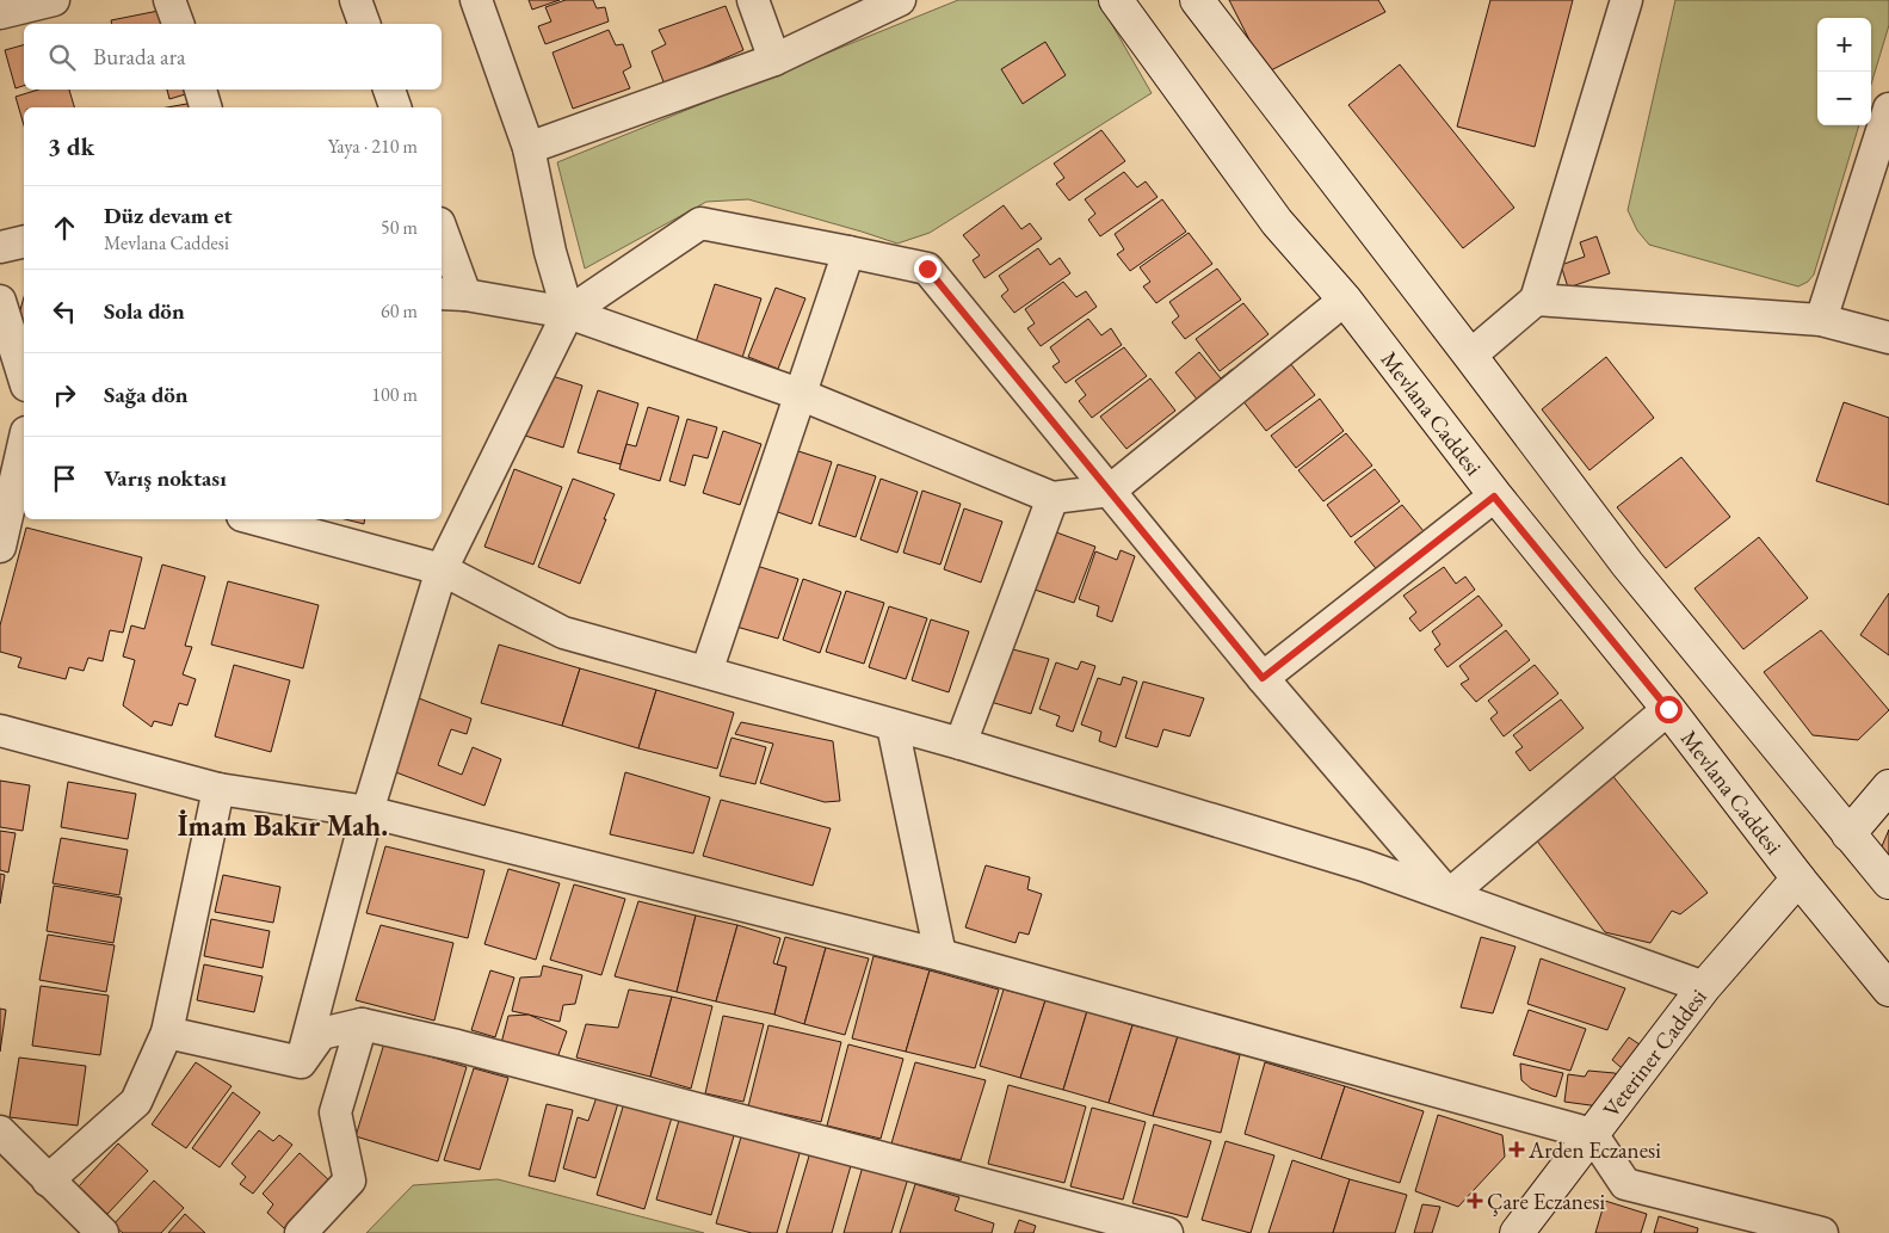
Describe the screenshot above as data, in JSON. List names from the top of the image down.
{
  "streets": {
    "main road": ["Mevlana Caddesi", "Veteriner Caddesi"]
  },
  "crossings": [
    ["Mevlana Caddesi", "Veteriner Caddesi"]
  ],
  "districts": ["İmam Bakır Mah."],
  "places": {
    "health": ["Arden Eczanesi", "Çare Eczanesi"]
  },
  "page": {
    "map_buttons": ["+", "−"],
    "search": "Burada ara",
    "heading": ["3 dk", "Yaya · 210 m"],
    "list": [
      ["Düz devam et", "Mevlana Caddesi", "50 m"],
      ["Sola dön", "60 m"],
      ["Sağa dön", "100 m"],
      "Varış noktası"
    ]
  }
}
